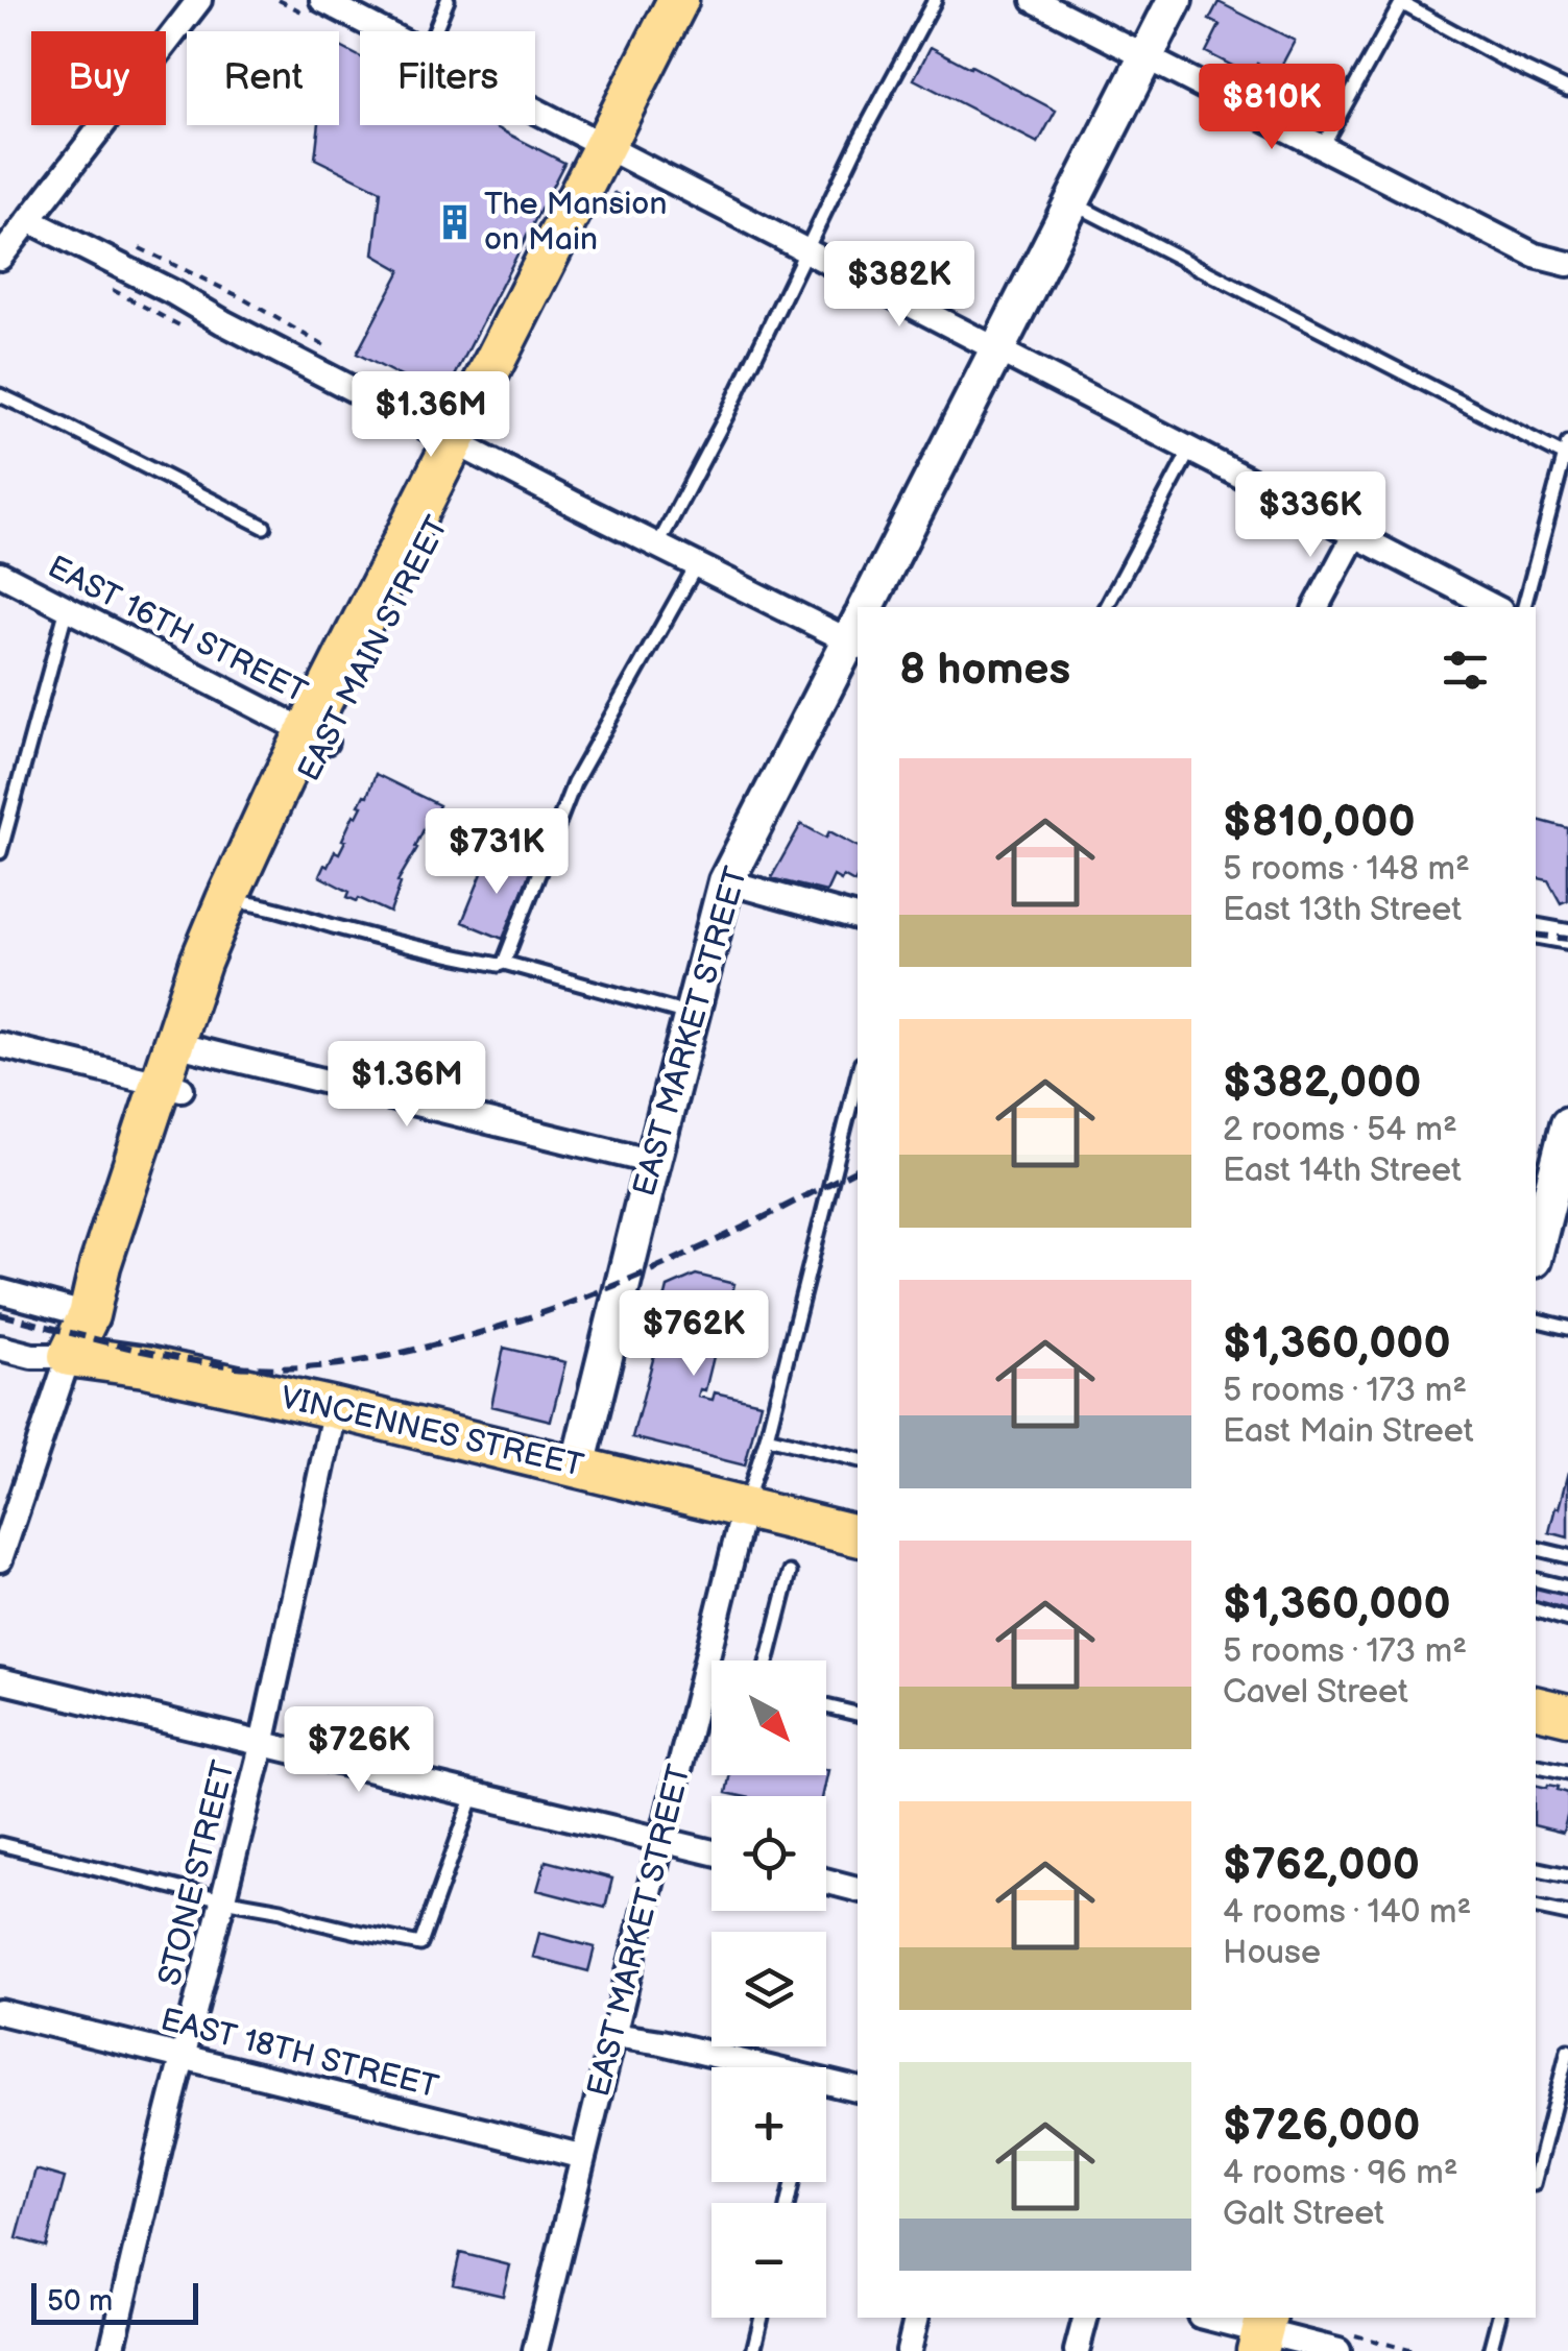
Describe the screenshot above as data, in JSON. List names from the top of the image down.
{
  "streets": {
    "main road": ["EAST MAIN STREET", "VINCENNES STREET"],
    "street": [
      "EAST 16TH STREET",
      "EAST MARKET STREET",
      "STONE STREET",
      "EAST 18TH STREET"
    ]
  },
  "crossings": [
    ["EAST 16TH STREET", "EAST MAIN STREET"],
    ["EAST MAIN STREET", "VINCENNES STREET"],
    ["EAST MARKET STREET", "VINCENNES STREET"],
    ["EAST MARKET STREET", "EAST 18TH STREET"],
    ["VINCENNES STREET", "STONE STREET"],
    ["STONE STREET", "EAST 18TH STREET"]
  ],
  "places": {
    "building": ["The Mansion on Main"]
  },
  "scale_bar": "50 m",
  "north": "bottom right",
  "page": {
    "chip": ["Buy", "Rent", "Filters"],
    "price": [
      "$810K",
      "$382K",
      "$1.36M",
      "$336K",
      "$731K",
      "$1.36M",
      "$762K",
      "$726K"
    ],
    "heading": "8 homes",
    "list": [
      {
        "name": "$810,000",
        "note": "5 rooms · 148 m² · East 13th Street"
      },
      {
        "name": "$382,000",
        "note": "2 rooms · 54 m² · East 14th Street"
      },
      {
        "name": "$1,360,000",
        "note": "5 rooms · 173 m² · East Main Street"
      },
      {
        "name": "$1,360,000",
        "note": "5 rooms · 173 m² · Cavel Street"
      },
      {
        "name": "$762,000",
        "note": "4 rooms · 140 m² · House"
      },
      {
        "name": "$726,000",
        "note": "4 rooms · 96 m² · Galt Street"
      }
    ],
    "map_buttons": ["+", "−"],
    "scale": "50 m"
  }
}
